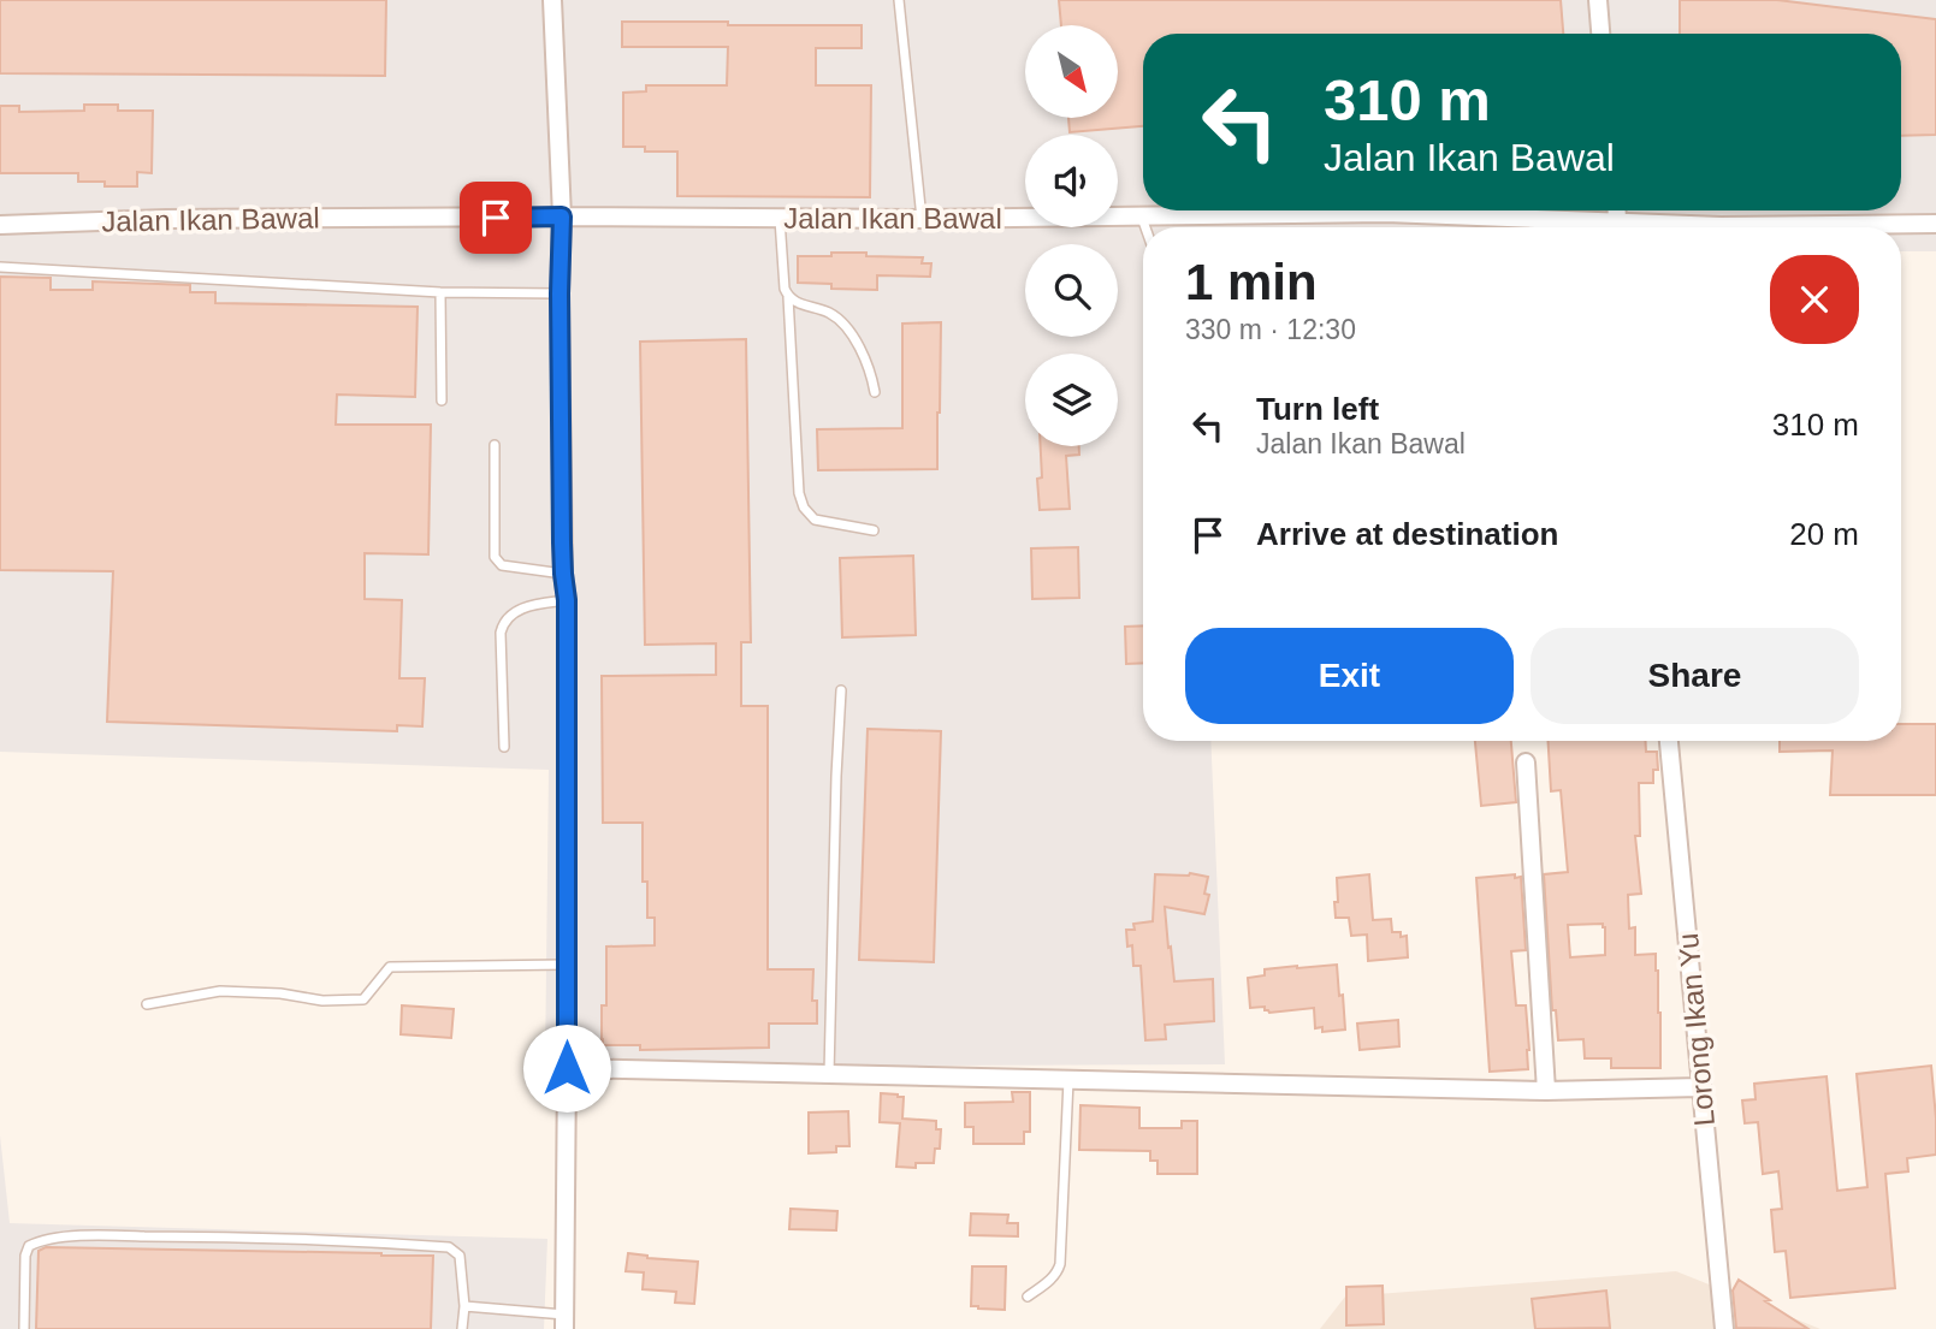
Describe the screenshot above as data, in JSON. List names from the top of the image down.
{
  "streets": {
    "street": ["Jalan Ikan Bawal", "Lorong Ikan Yu"]
  },
  "north": "bottom right",
  "page": {
    "turn": ["310 m", "Jalan Ikan Bawal"],
    "heading": ["1 min", "330 m · 12:30"],
    "list": [
      {
        "name": "Turn left",
        "note": "Jalan Ikan Bawal",
        "value": "310 m"
      },
      {
        "name": "Arrive at destination",
        "value": "20 m"
      }
    ],
    "buttons": ["Exit", "Share"]
  }
}
